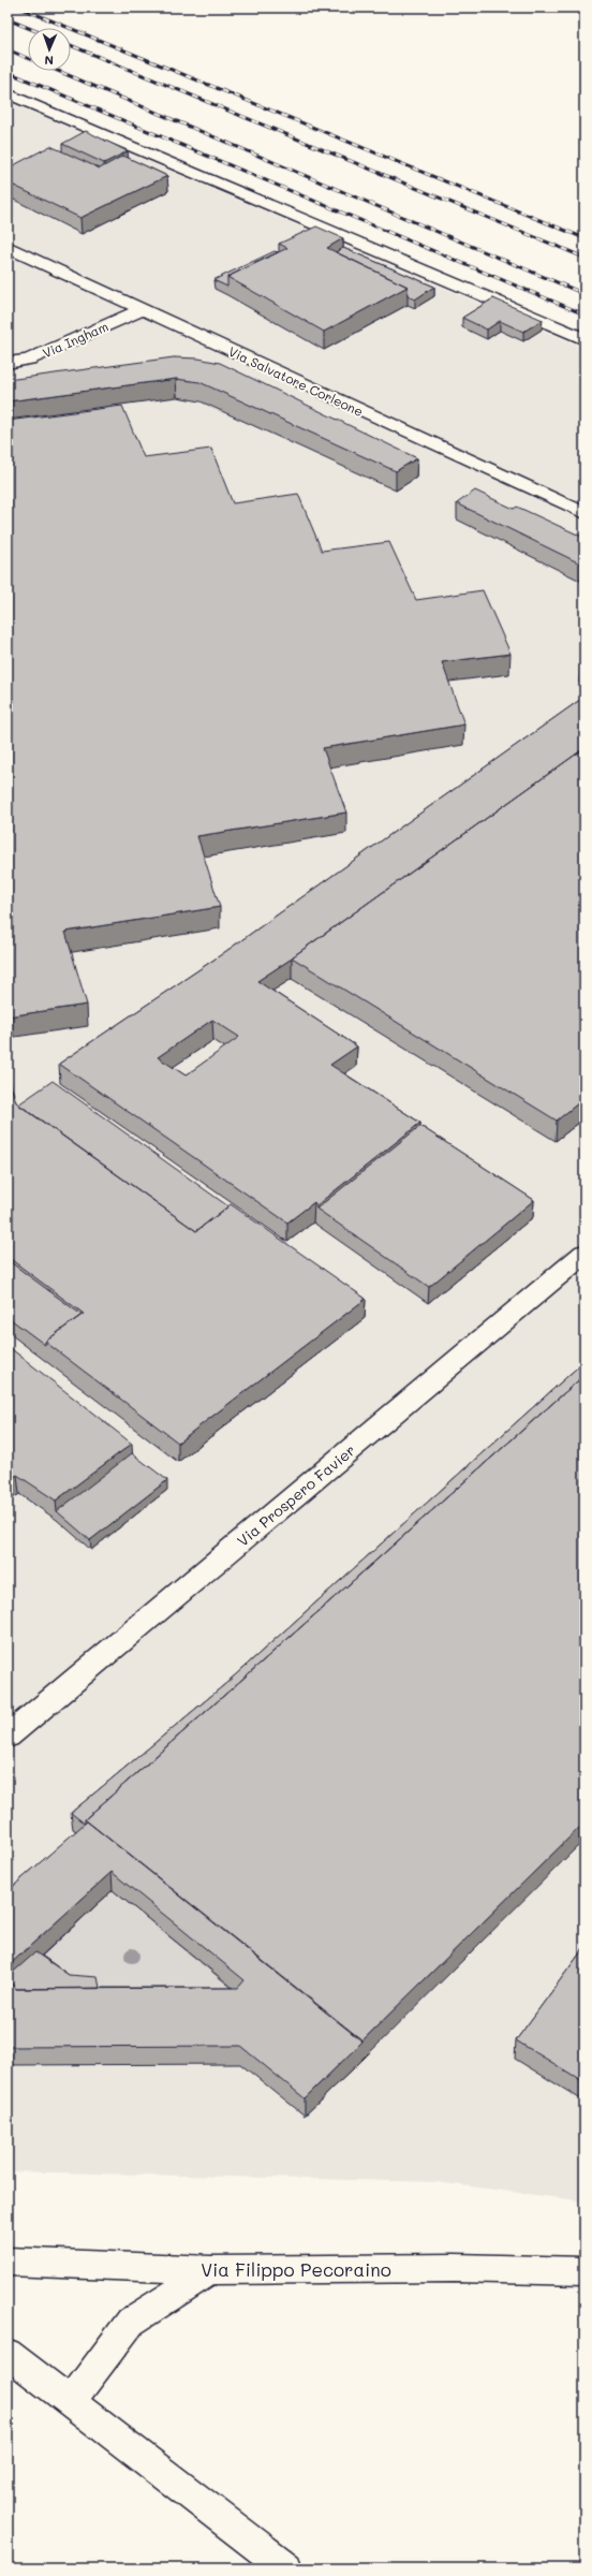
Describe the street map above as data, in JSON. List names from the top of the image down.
{
  "streets": {
    "street": [
      "Via Ingham",
      "Via Salvatore Corleone",
      "Via Prospero Favier",
      "Via Filippo Pecoraino"
    ]
  },
  "crossings": [
    ["Via Ingham", "Via Salvatore Corleone"]
  ],
  "north": "bottom"
}
